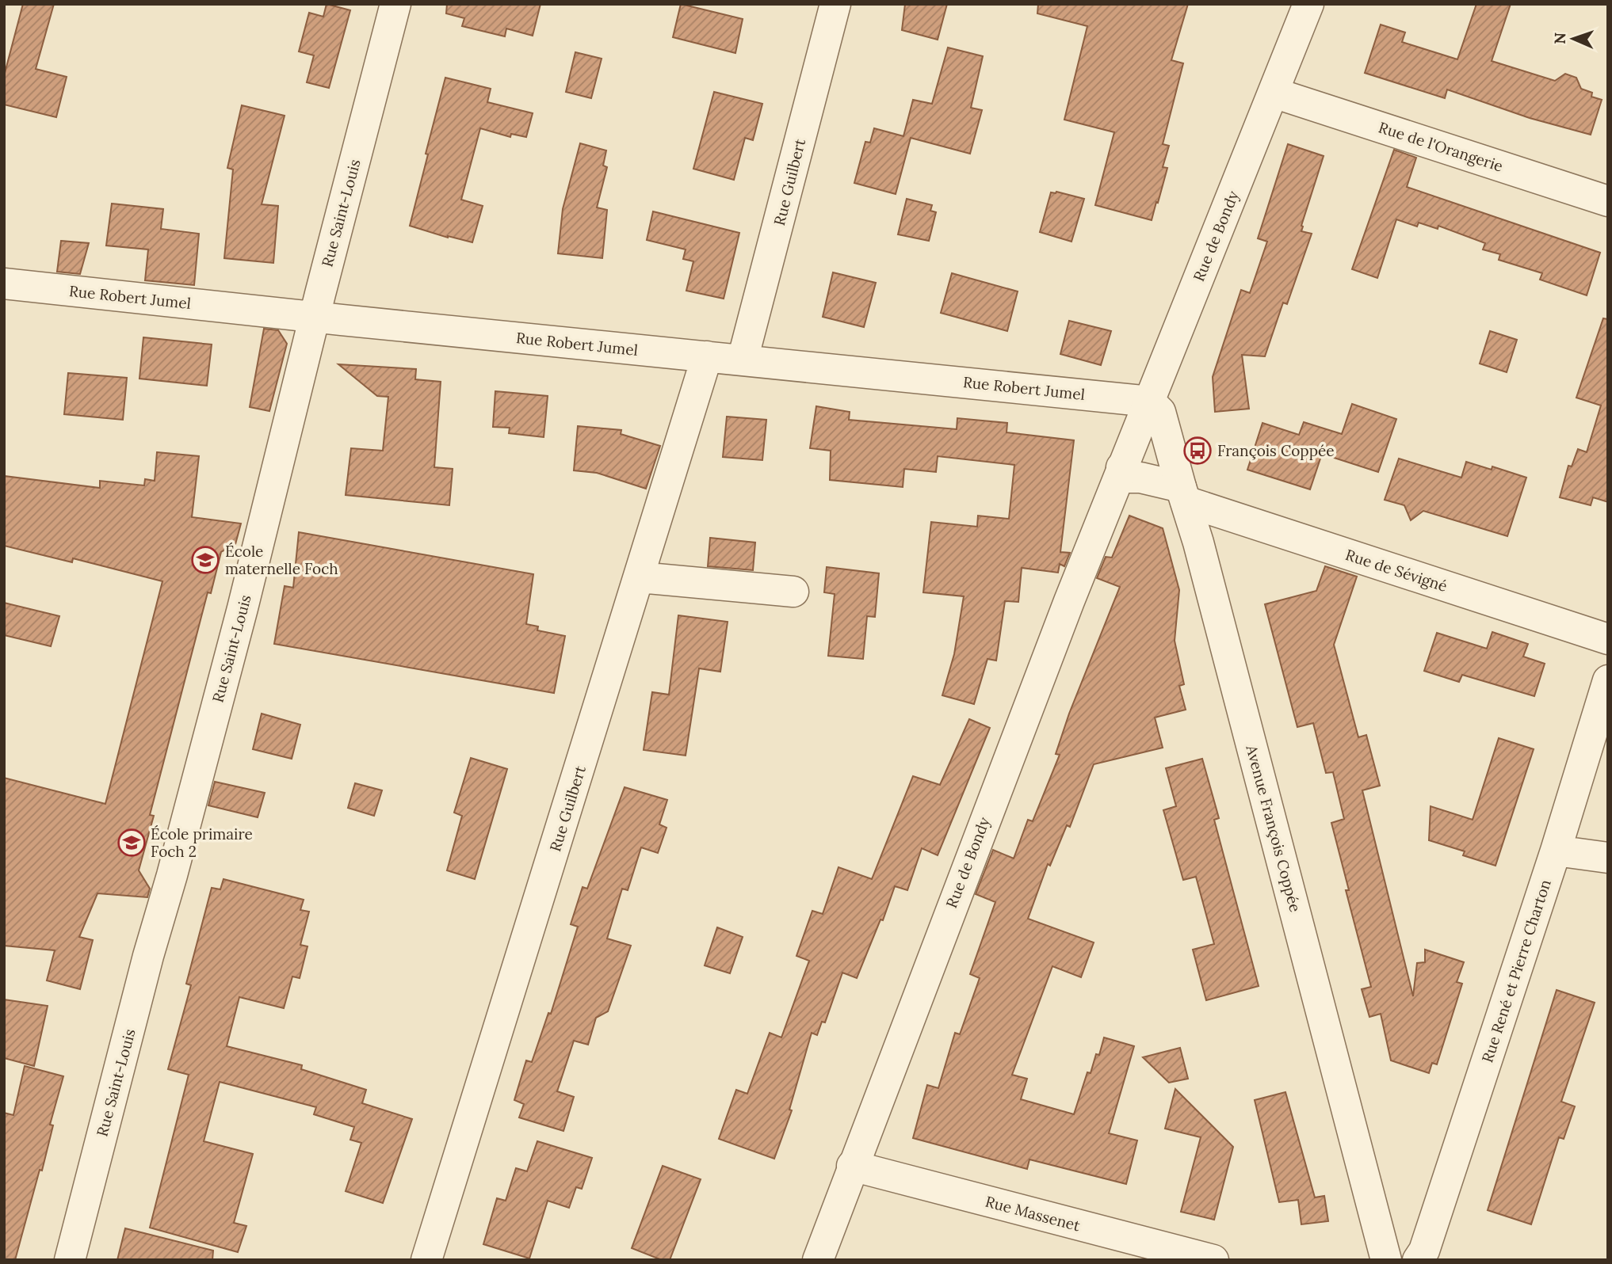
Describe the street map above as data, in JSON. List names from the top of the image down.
{
  "streets": {
    "street": [
      "Rue de l'Orangerie",
      "Rue Guilbert",
      "Rue Saint-Louis",
      "Rue de Bondy",
      "Rue Robert Jumel",
      "Rue de Sévigné",
      "Avenue François Coppée",
      "Rue René et Pierre Charton",
      "Rue Massenet"
    ]
  },
  "crossings": [
    ["Rue de l'Orangerie", "Rue de Bondy"],
    ["Rue Guilbert", "Rue Robert Jumel"],
    ["Rue Saint-Louis", "Rue Robert Jumel"],
    ["Rue de Bondy", "Rue Robert Jumel"],
    ["Rue de Bondy", "Avenue François Coppée"],
    ["Rue de Bondy", "Rue Massenet"],
    ["Rue Robert Jumel", "Avenue François Coppée"],
    ["Rue de Sévigné", "Avenue François Coppée"]
  ],
  "places": {
    "bus stop": ["François Coppée"],
    "school or university": ["École maternelle Foch", "École primaire Foch 2"]
  },
  "north": "left"
}
